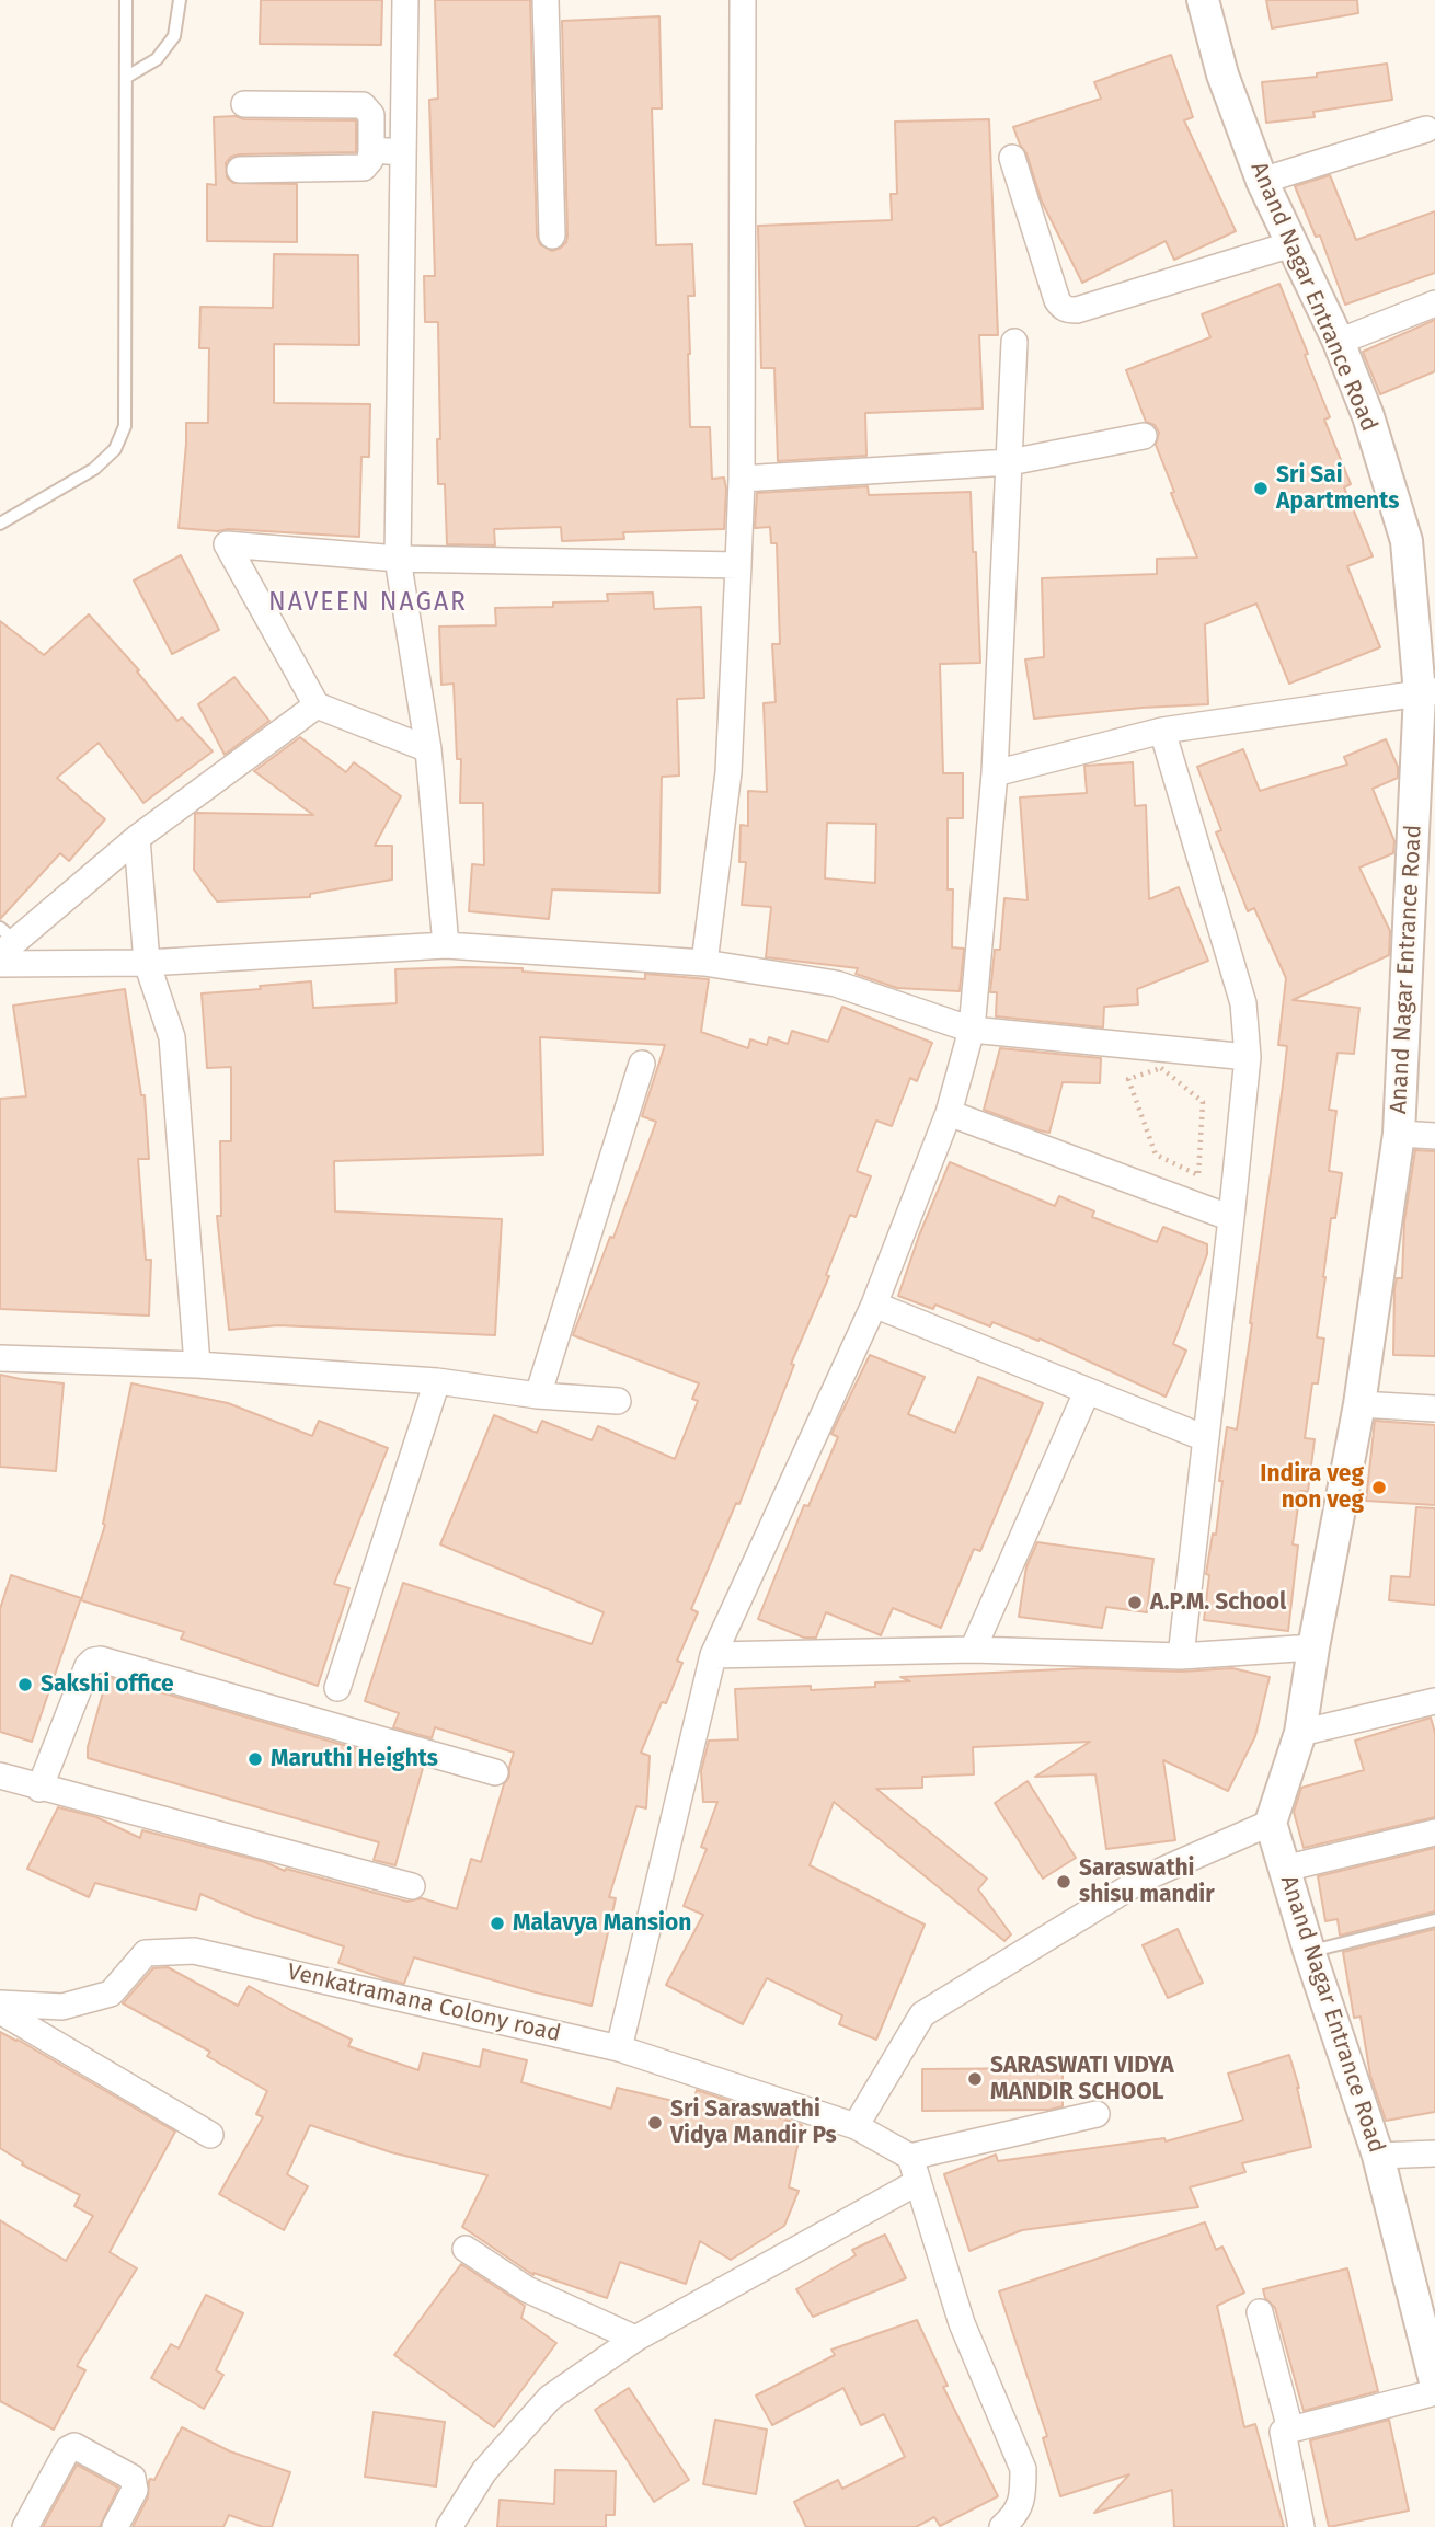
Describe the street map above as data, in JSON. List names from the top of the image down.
{
  "streets": {
    "street": ["Anand Nagar Entrance Road", "Venkatramana Colony road"]
  },
  "districts": ["NAVEEN NAGAR"],
  "places": [
    "Sri Sai Apartments",
    "Indira veg non veg",
    "A.P.M. School",
    "Sakshi office",
    "Maruthi Heights",
    "Saraswathi shisu mandir",
    "Malavya Mansion",
    "SARASWATI VIDYA MANDIR SCHOOL",
    "Sri Saraswathi Vidya Mandir Ps"
  ]
}
